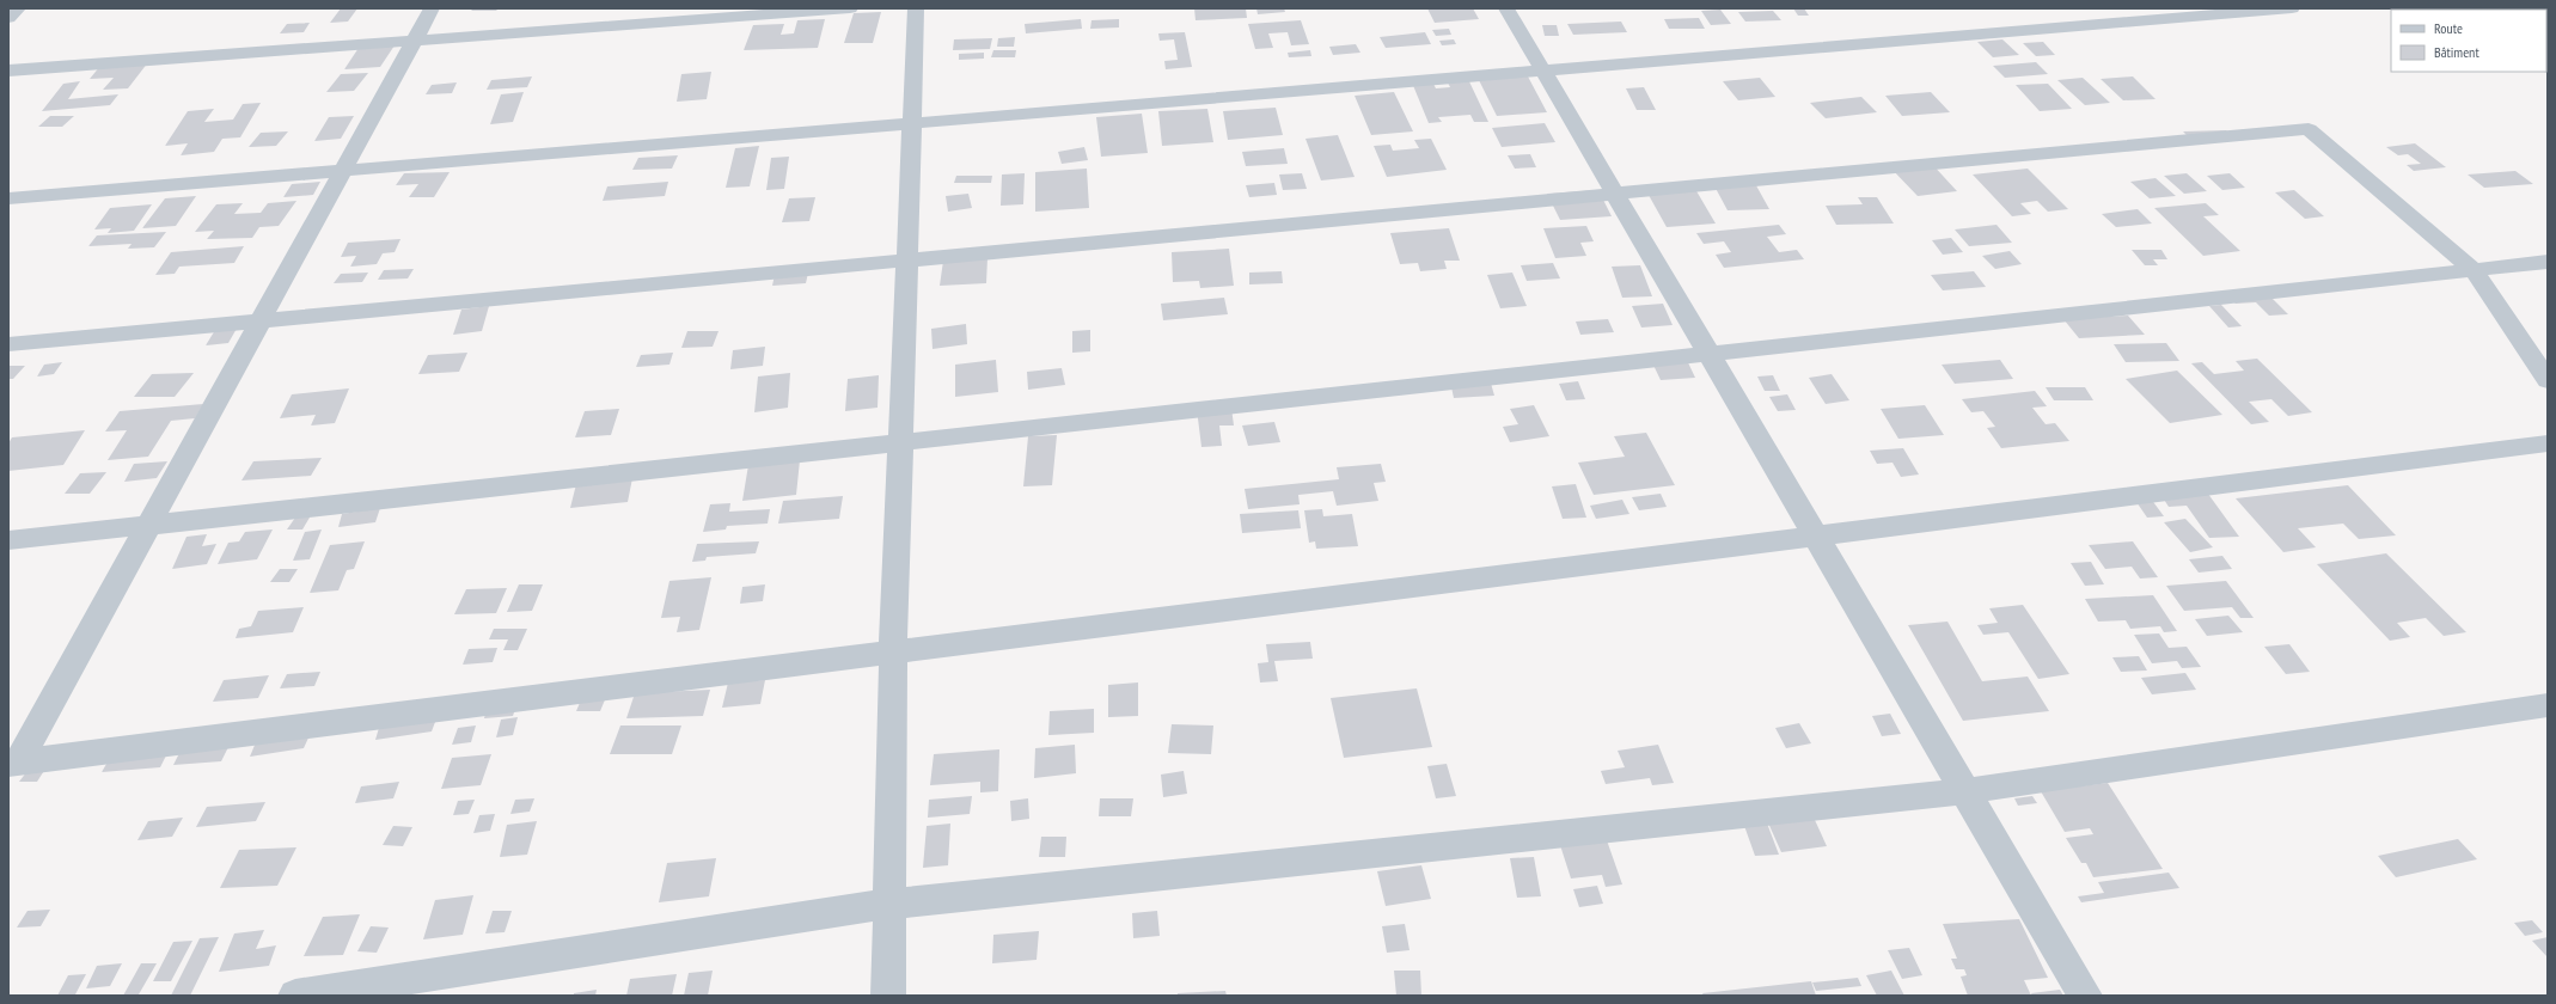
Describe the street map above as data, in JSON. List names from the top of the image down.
{
  "legend": ["Route", "Bâtiment"]
}
